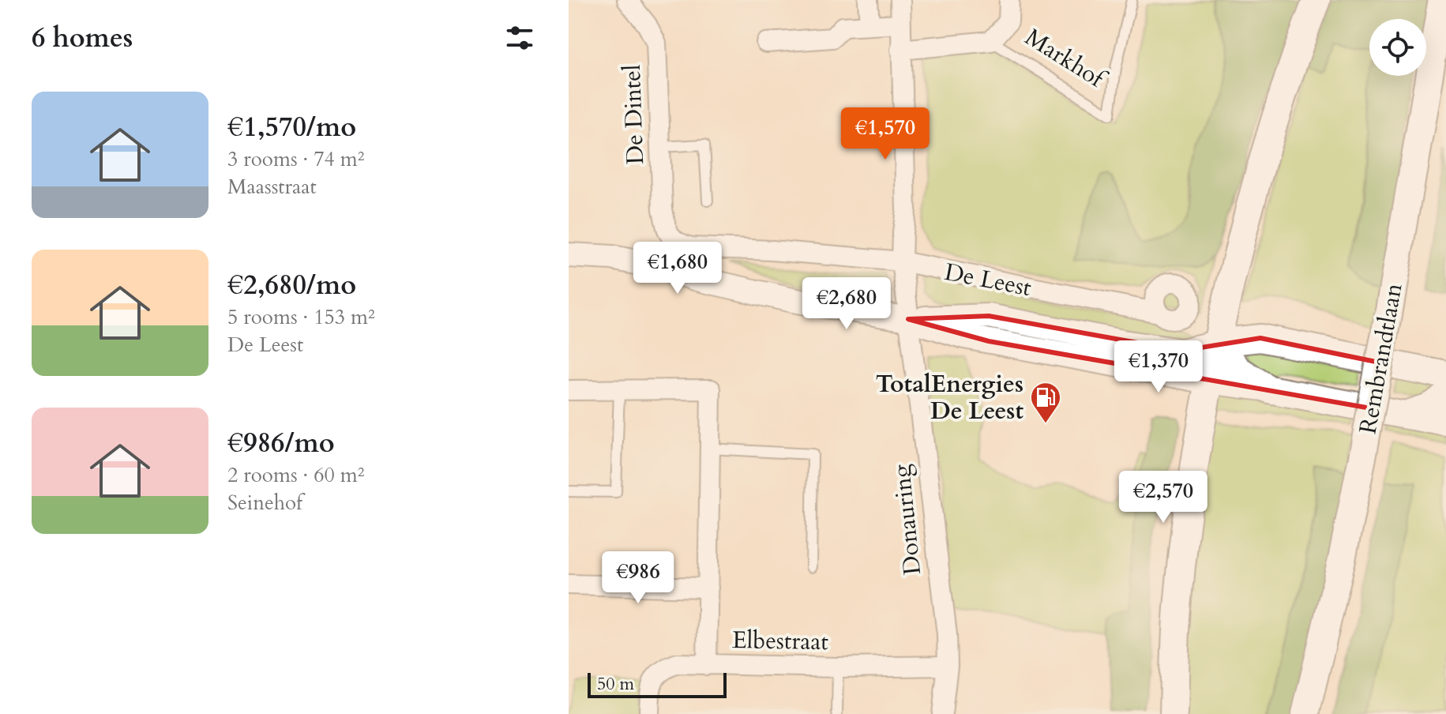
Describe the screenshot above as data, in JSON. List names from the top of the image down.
{
  "streets": {
    "main road": ["Rembrandtlaan"],
    "street": [
      "Markhof",
      "De Dintel",
      "De Leest",
      "Donauring",
      "Elbestraat"
    ]
  },
  "crossings": [
    ["Markhof", "Donauring"],
    ["De Dintel", "De Leest"],
    ["De Leest", "Donauring"],
    ["Donauring", "Elbestraat"]
  ],
  "places": {
    "fuel station": ["TotalEnergies De Leest"]
  },
  "scale_bar": "50 m",
  "page": {
    "heading": "6 homes",
    "list": [
      {
        "name": "€1,570/mo",
        "note": "3 rooms · 74 m² · Maasstraat"
      },
      {
        "name": "€2,680/mo",
        "note": "5 rooms · 153 m² · De Leest"
      },
      {
        "name": "€986/mo",
        "note": "2 rooms · 60 m² · Seinehof"
      }
    ],
    "price": [
      "€1,570",
      "€1,680",
      "€2,680",
      "€1,370",
      "€2,570",
      "€986"
    ],
    "scale": "50 m"
  }
}
